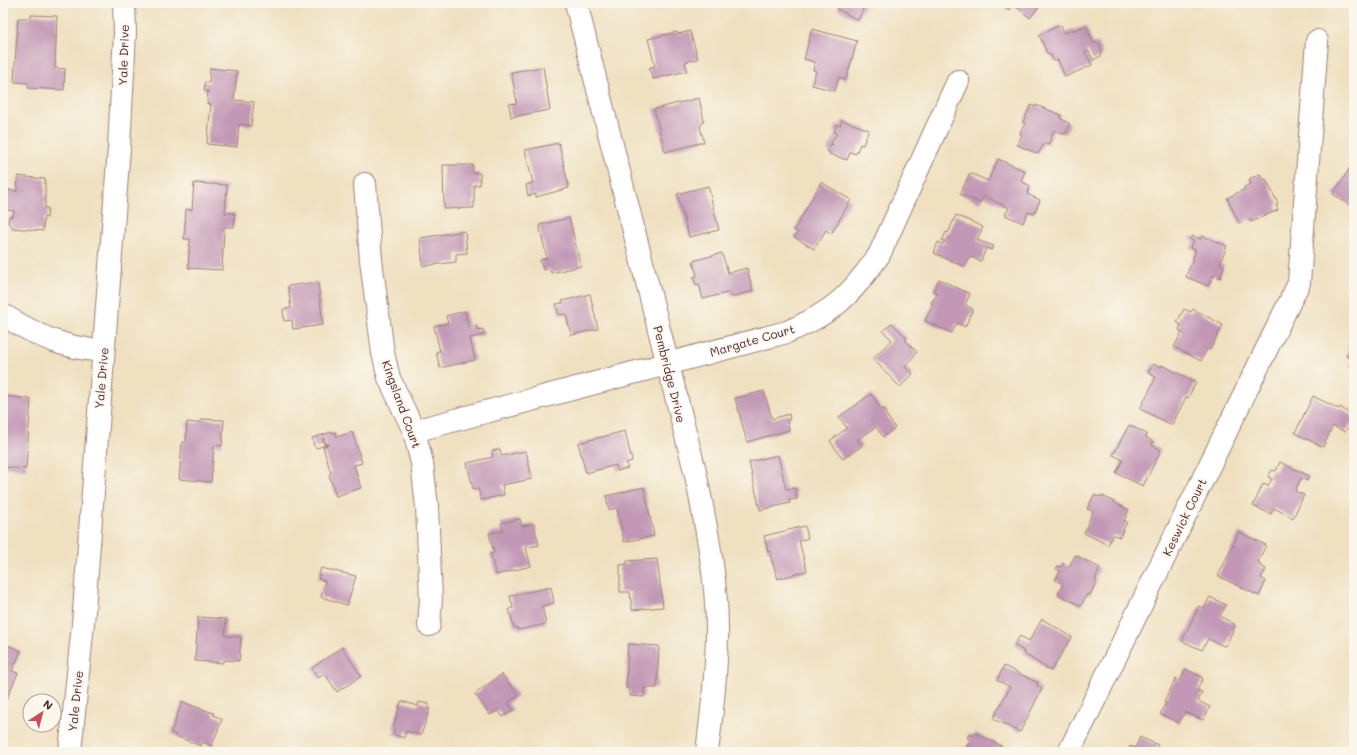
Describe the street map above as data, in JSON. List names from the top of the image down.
{
  "streets": {
    "street": [
      "Yale Drive",
      "Margate Court",
      "Pembridge Drive",
      "Kingsland Court",
      "Keswick Court"
    ]
  },
  "crossings": [
    ["Margate Court", "Pembridge Drive"],
    ["Margate Court", "Kingsland Court"]
  ],
  "north": "top right"
}
